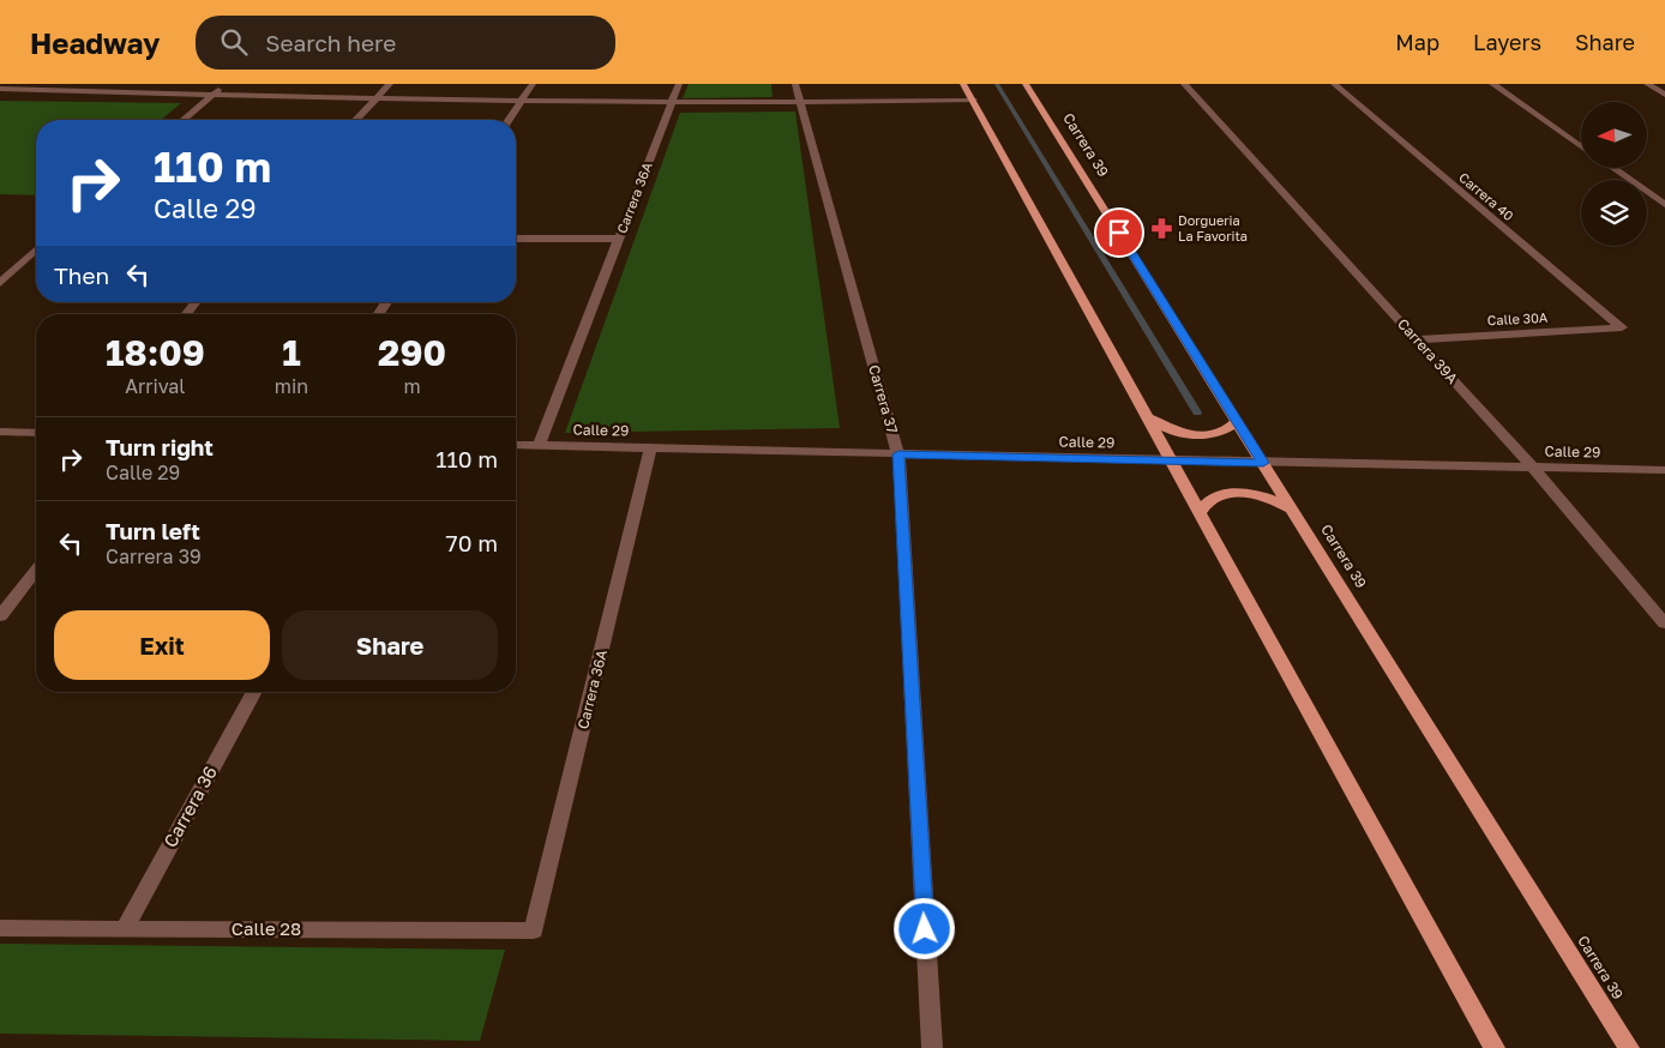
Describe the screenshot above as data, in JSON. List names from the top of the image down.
{
  "streets": {
    "main road": ["Carrera 39"],
    "street": [
      "Carrera 40",
      "Carrera 36A",
      "Calle 30A",
      "Carrera 39A",
      "Carrera 37",
      "Calle 29",
      "Carrera 36",
      "Calle 28"
    ]
  },
  "crossings": [
    ["Carrera 39", "Calle 29"],
    ["Carrera 40", "Calle 30A"],
    ["Carrera 36A", "Calle 29"],
    ["Carrera 36A", "Calle 28"],
    ["Calle 30A", "Carrera 39A"],
    ["Carrera 39A", "Calle 29"],
    ["Carrera 37", "Calle 29"],
    ["Carrera 36", "Calle 28"]
  ],
  "places": {
    "pharmacy": ["Dorgueria La Favorita"]
  },
  "north": "left",
  "page": {
    "header": "Headway",
    "search": "Search here",
    "nav": ["Map", "Layers", "Share"],
    "turn": ["110 m", "Calle 29"],
    "then": "Then",
    "eta": [
      "18:09",
      "Arrival",
      "1",
      "min",
      "290",
      "m"
    ],
    "list": [
      {
        "name": "Turn right",
        "note": "Calle 29",
        "value": "110 m"
      },
      {
        "name": "Turn left",
        "note": "Carrera 39",
        "value": "70 m"
      }
    ],
    "buttons": ["Exit", "Share"]
  }
}
